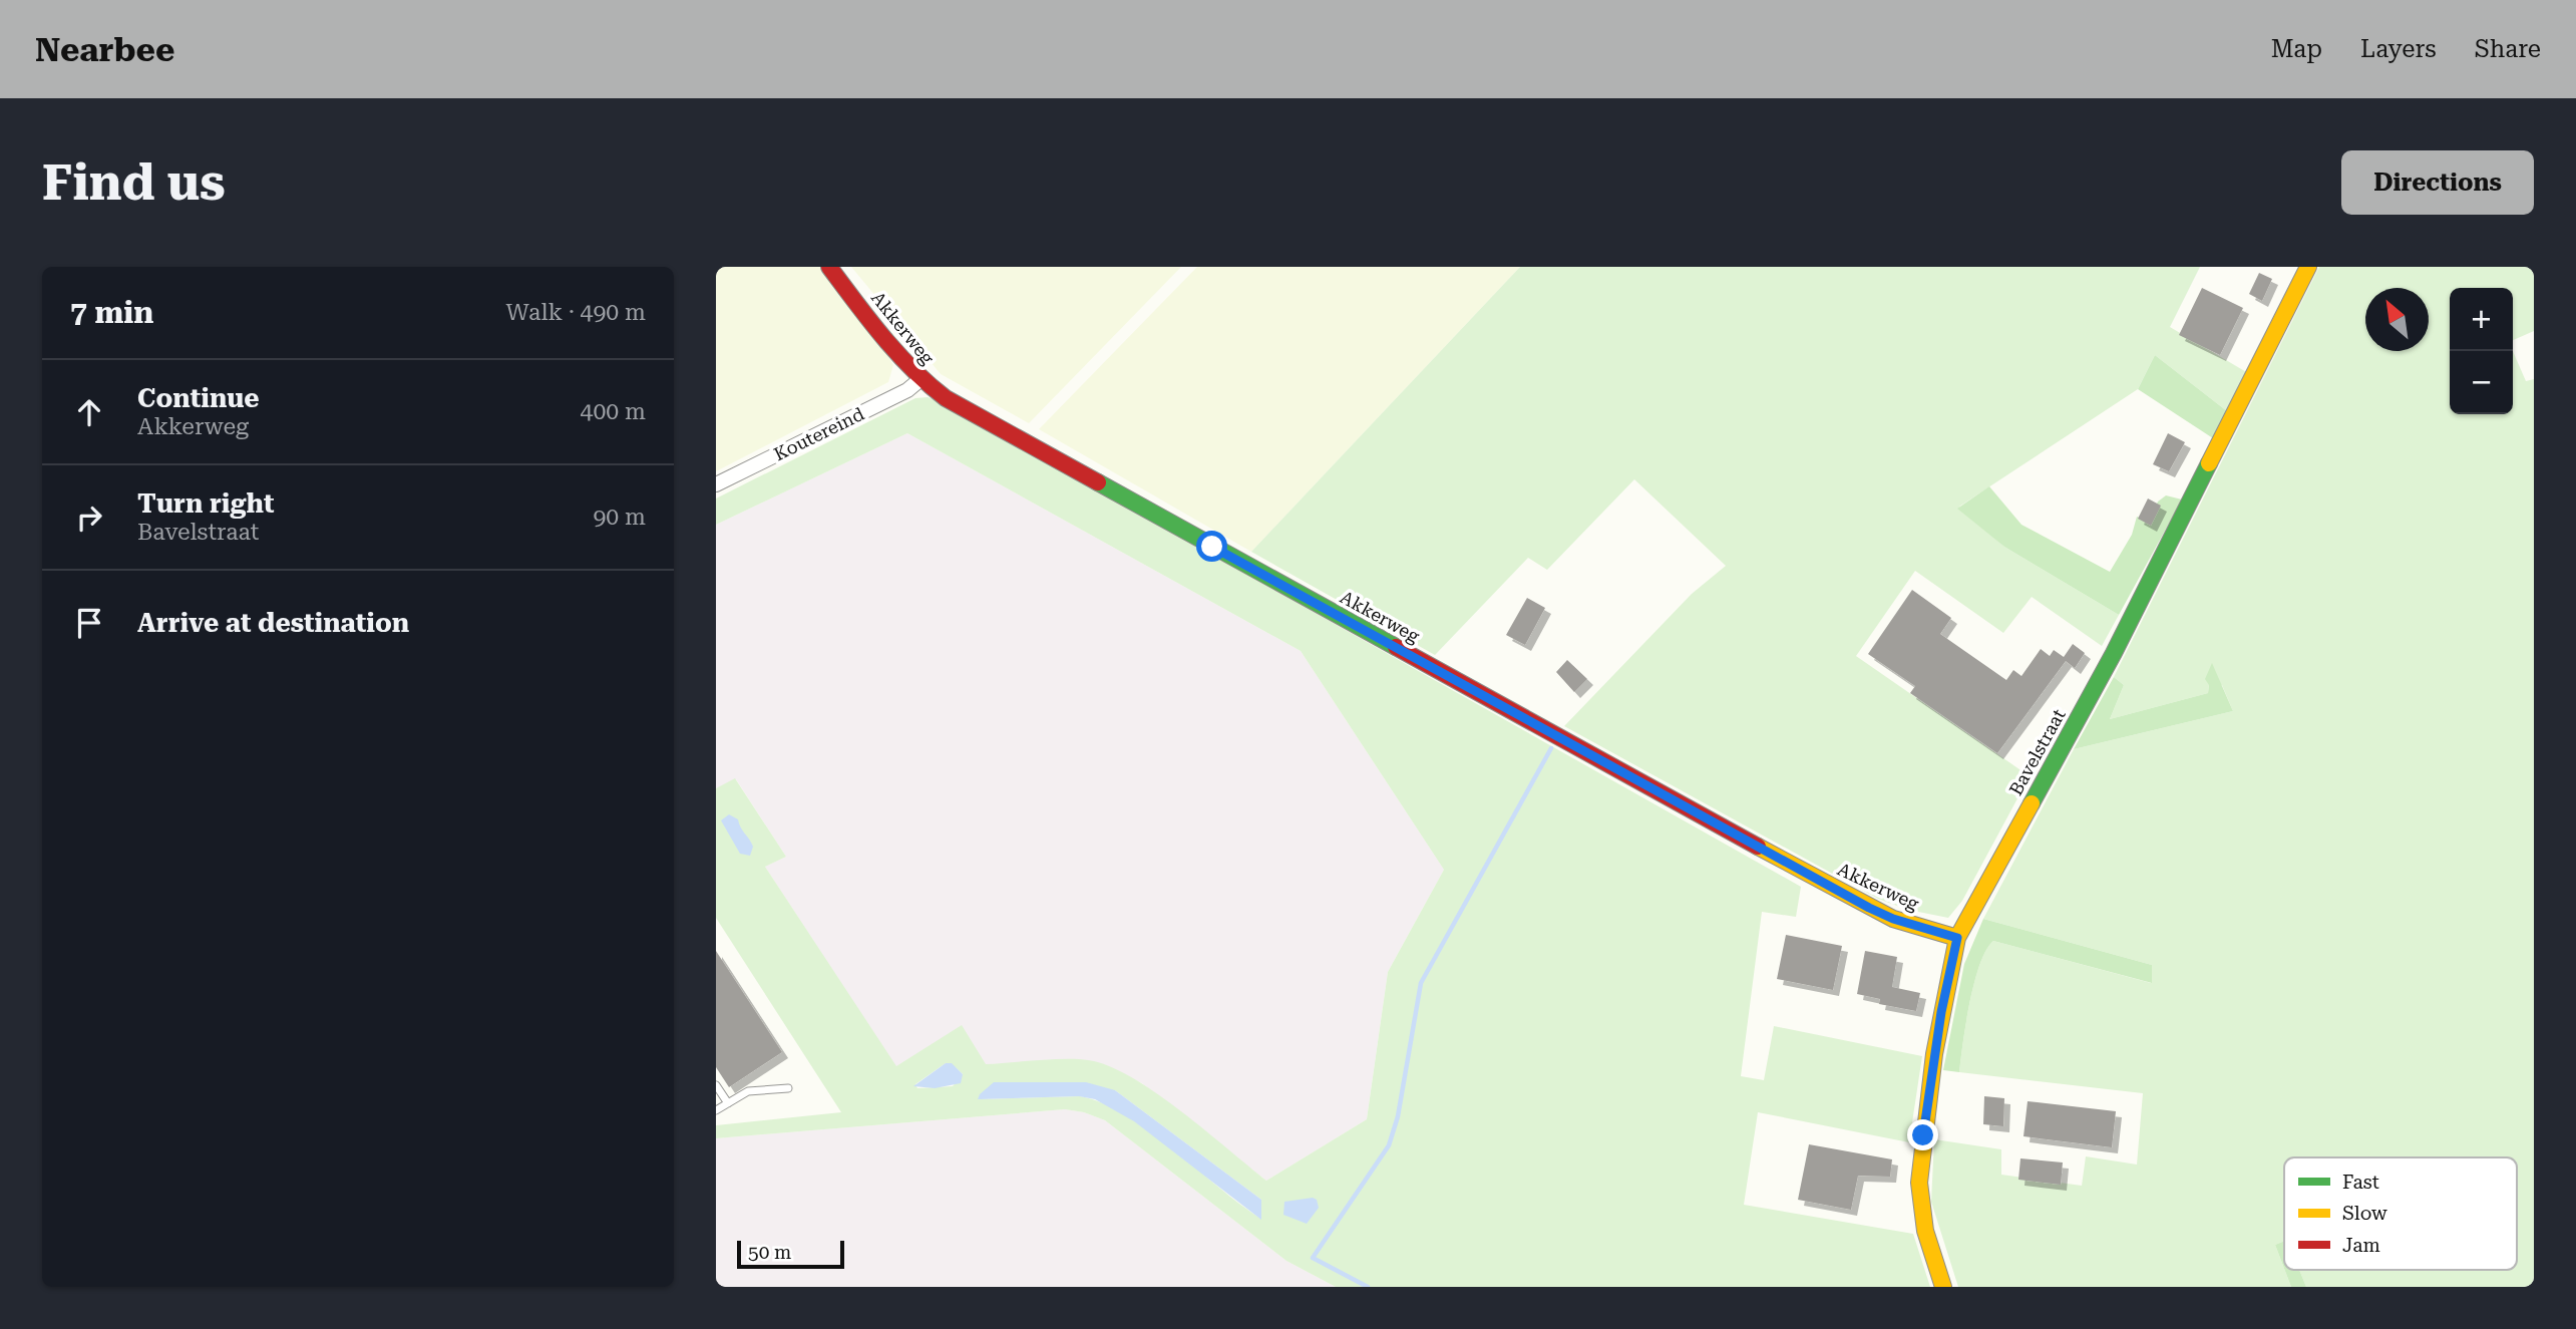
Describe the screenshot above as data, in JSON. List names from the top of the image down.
{
  "streets": {
    "street": ["Akkerweg", "Koutereind", "Bavelstraat"]
  },
  "crossings": [
    ["Akkerweg", "Koutereind"],
    ["Akkerweg", "Bavelstraat"]
  ],
  "legend": ["Fast", "Slow", "Jam"],
  "scale_bar": "50 m",
  "north": "top left",
  "page": {
    "header": "Nearbee",
    "nav": ["Map", "Layers", "Share"],
    "buttons": "Directions",
    "title": "Find us",
    "heading": ["7 min", "Walk · 490 m"],
    "map_buttons": ["+", "−"],
    "list": [
      ["Continue", "Akkerweg", "400 m"],
      ["Turn right", "Bavelstraat", "90 m"],
      "Arrive at destination"
    ],
    "scale": "50 m"
  }
}
